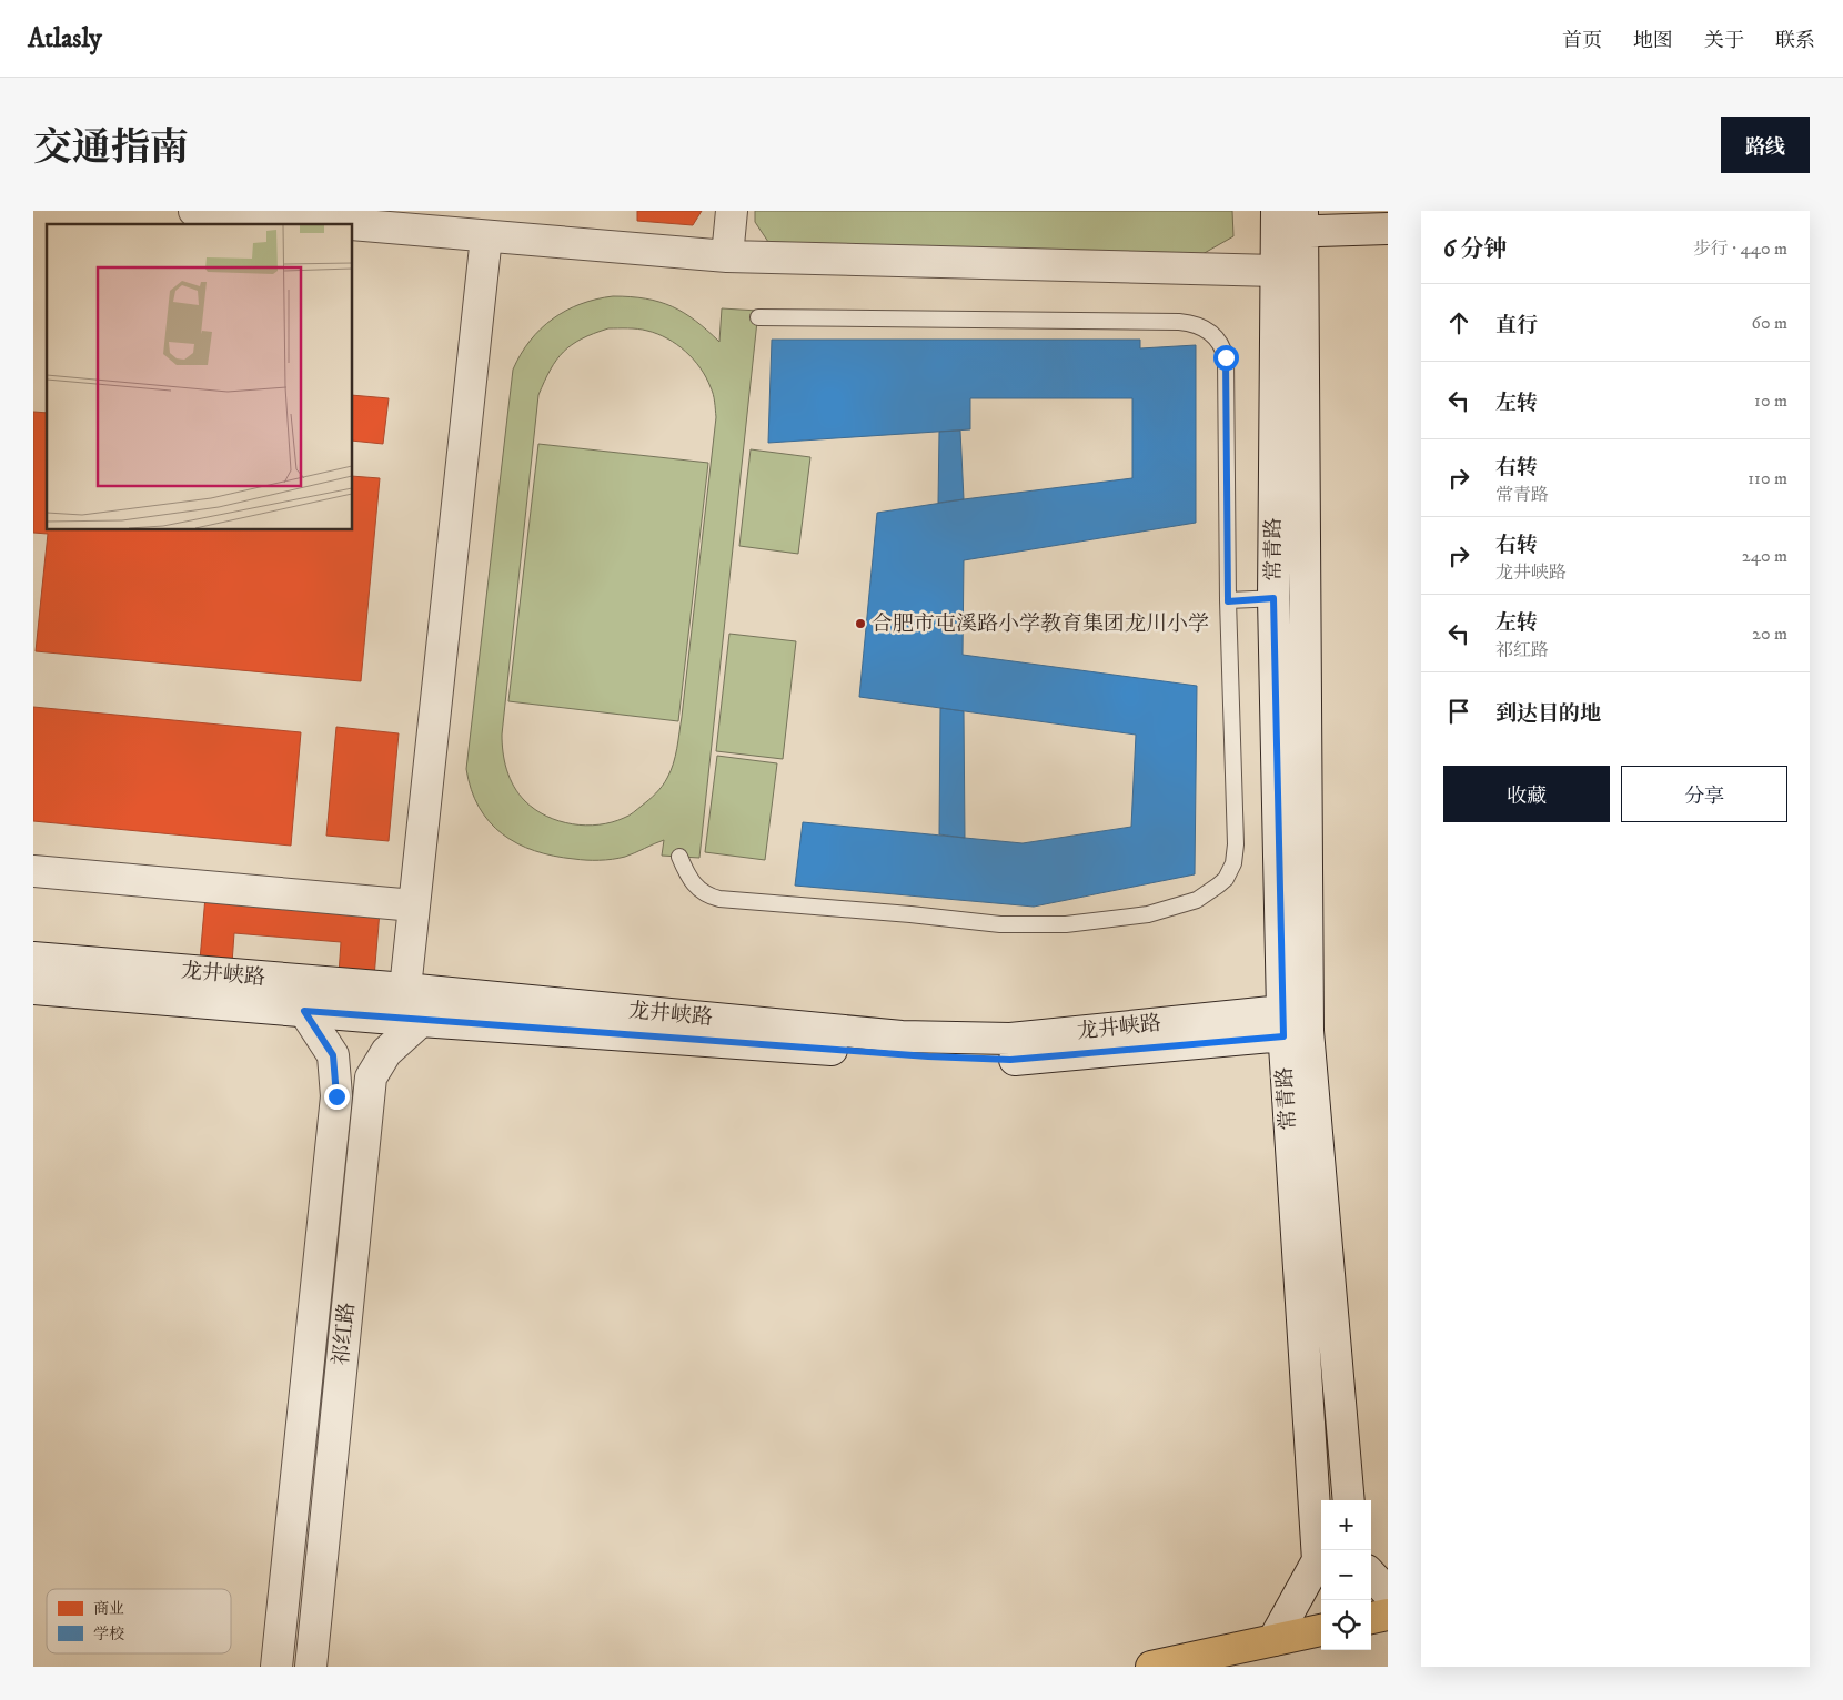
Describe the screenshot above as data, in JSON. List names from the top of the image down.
{
  "streets": {
    "street": ["常青路", "龙井峡路", "祁红路"]
  },
  "crossings": [
    ["常青路", "龙井峡路"],
    ["龙井峡路", "祁红路"]
  ],
  "places": ["合肥市屯溪路小学教育集团龙川小学"],
  "legend": ["商业", "学校"],
  "page": {
    "header": "Atlasly",
    "nav": [
      "首页",
      "地图",
      "关于",
      "联系"
    ],
    "title": "交通指南",
    "buttons": [
      "路线",
      ["收藏", "分享"]
    ],
    "heading": ["6 分钟", "步行 · 440 m"],
    "list": [
      ["直行", "60 m"],
      ["左转", "10 m"],
      ["右转", "常青路", "110 m"],
      ["右转", "龙井峡路", "240 m"],
      ["左转", "祁红路", "20 m"],
      "到达目的地"
    ],
    "map_buttons": ["+", "−"]
  }
}
